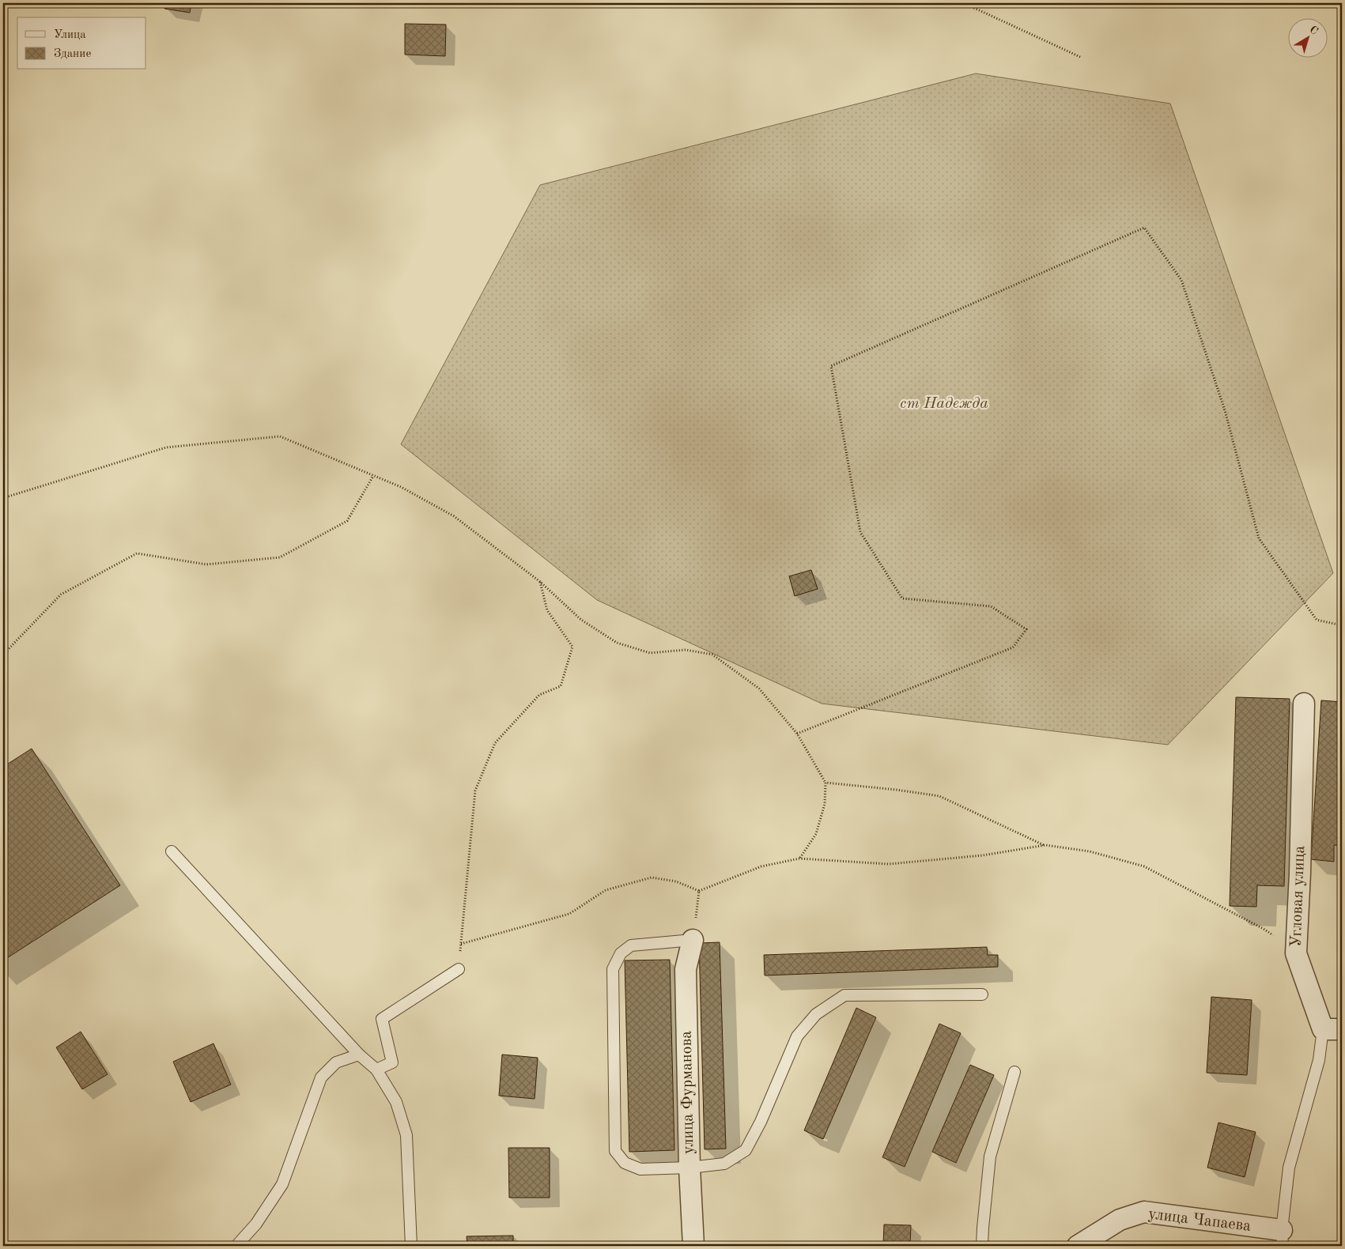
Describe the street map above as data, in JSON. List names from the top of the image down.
{
  "streets": {
    "street": ["Угловая улица", "улица Фурманова", "улица Чапаева"]
  },
  "crossings": [
    ["Угловая улица", "улица Чапаева"]
  ],
  "parks": ["ст Надежда"],
  "legend": ["Улица", "Здание"],
  "north": "top right"
}
